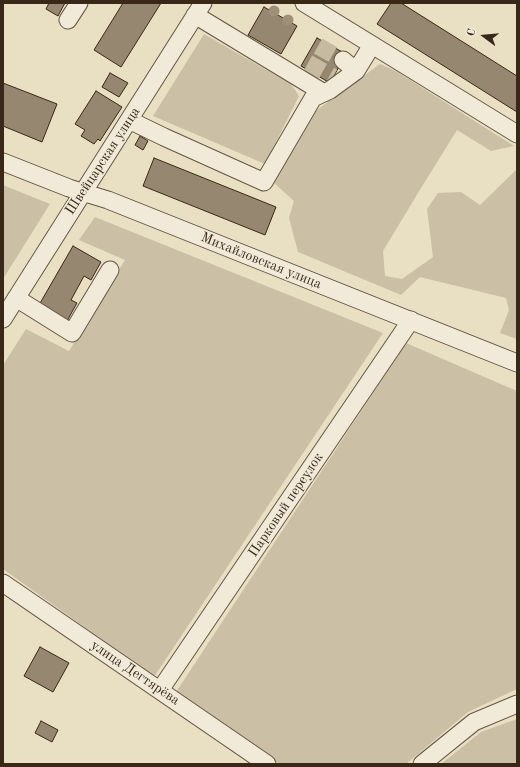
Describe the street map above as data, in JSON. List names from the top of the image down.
{
  "streets": {
    "street": [
      "Швейцарская улица",
      "Михайловская улица",
      "Парковый переулок",
      "улица Дегтярёва"
    ]
  },
  "crossings": [
    ["Швейцарская улица", "Михайловская улица"],
    ["Михайловская улица", "Парковый переулок"],
    ["Парковый переулок", "улица Дегтярёва"]
  ],
  "north": "left"
}
